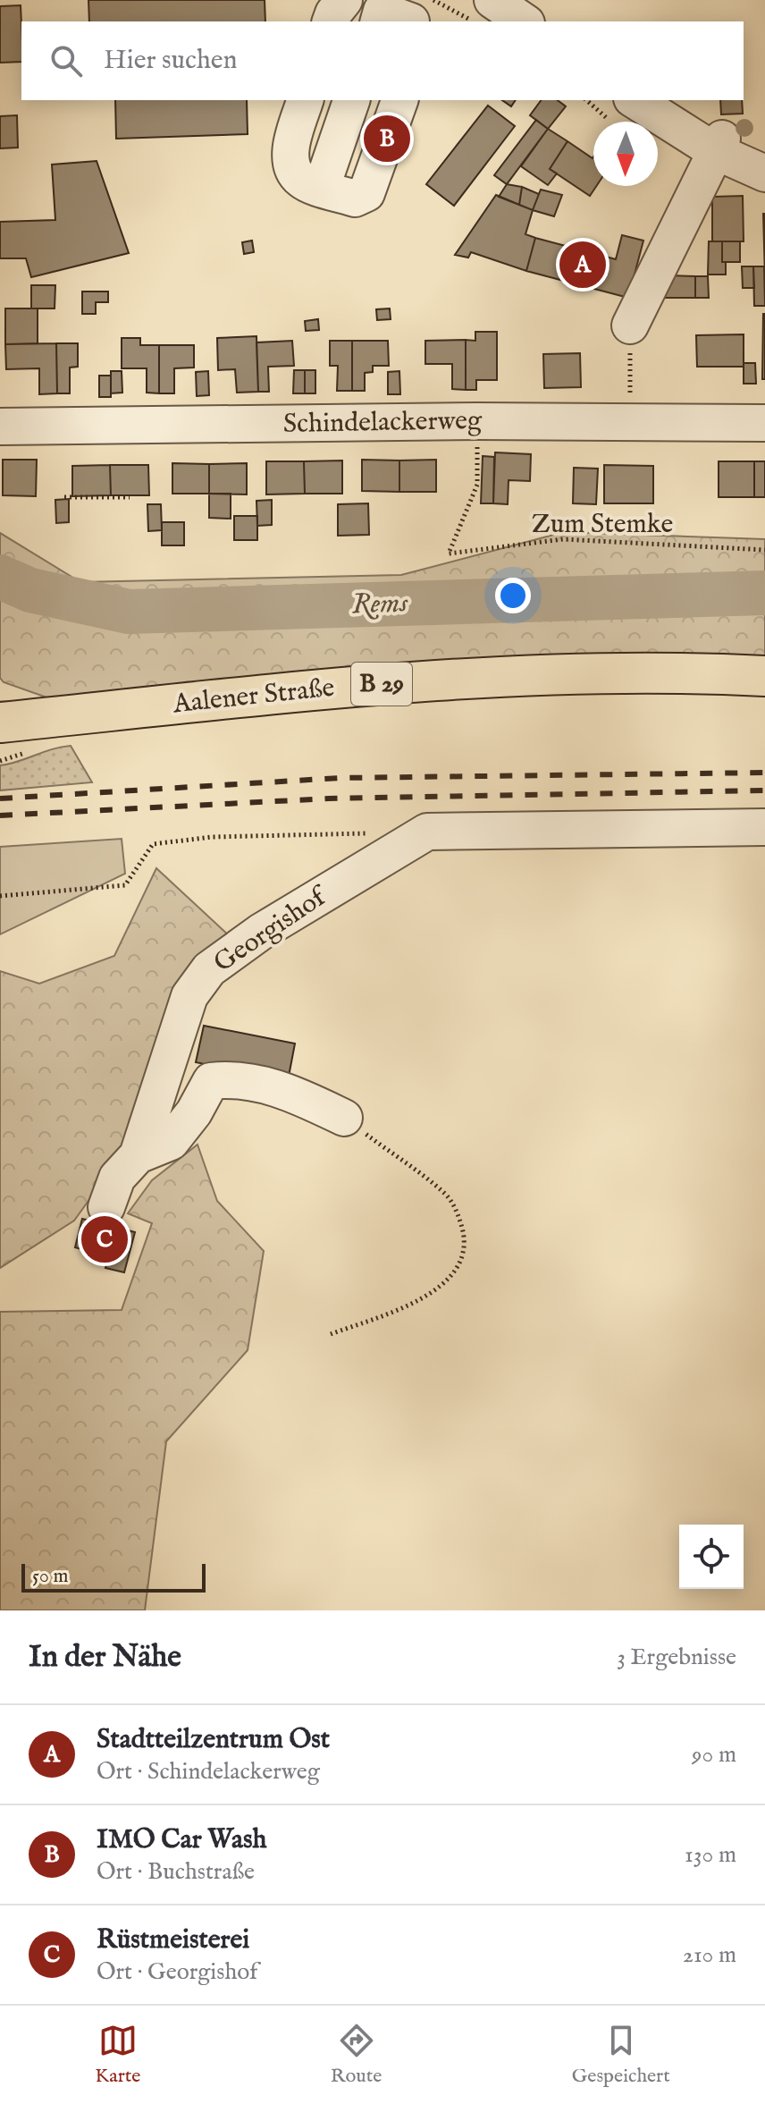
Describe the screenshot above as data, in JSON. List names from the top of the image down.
{
  "streets": {
    "main road": ["B 29", "Aalener Straße"],
    "street": ["Schindelackerweg", "Georgishof"],
    "path": ["Zum Stemke"]
  },
  "crossings": [
    ["Schindelackerweg", "Zum Stemke"]
  ],
  "water": ["Rems"],
  "scale_bar": "50 m",
  "north": "bottom",
  "page": {
    "search": "Hier suchen",
    "pins": ["B", "A", "C"],
    "scale": "50 m",
    "heading": ["In der Nähe", "3 Ergebnisse"],
    "list": [
      {
        "mark": "A",
        "name": "Stadtteilzentrum Ost",
        "note": "Ort · Schindelackerweg",
        "value": "90 m"
      },
      {
        "mark": "B",
        "name": "IMO Car Wash",
        "note": "Ort · Buchstraße",
        "value": "130 m"
      },
      {
        "mark": "C",
        "name": "Rüstmeisterei",
        "note": "Ort · Georgishof",
        "value": "210 m"
      }
    ],
    "nav": ["Karte", "Route", "Gespeichert"]
  }
}
